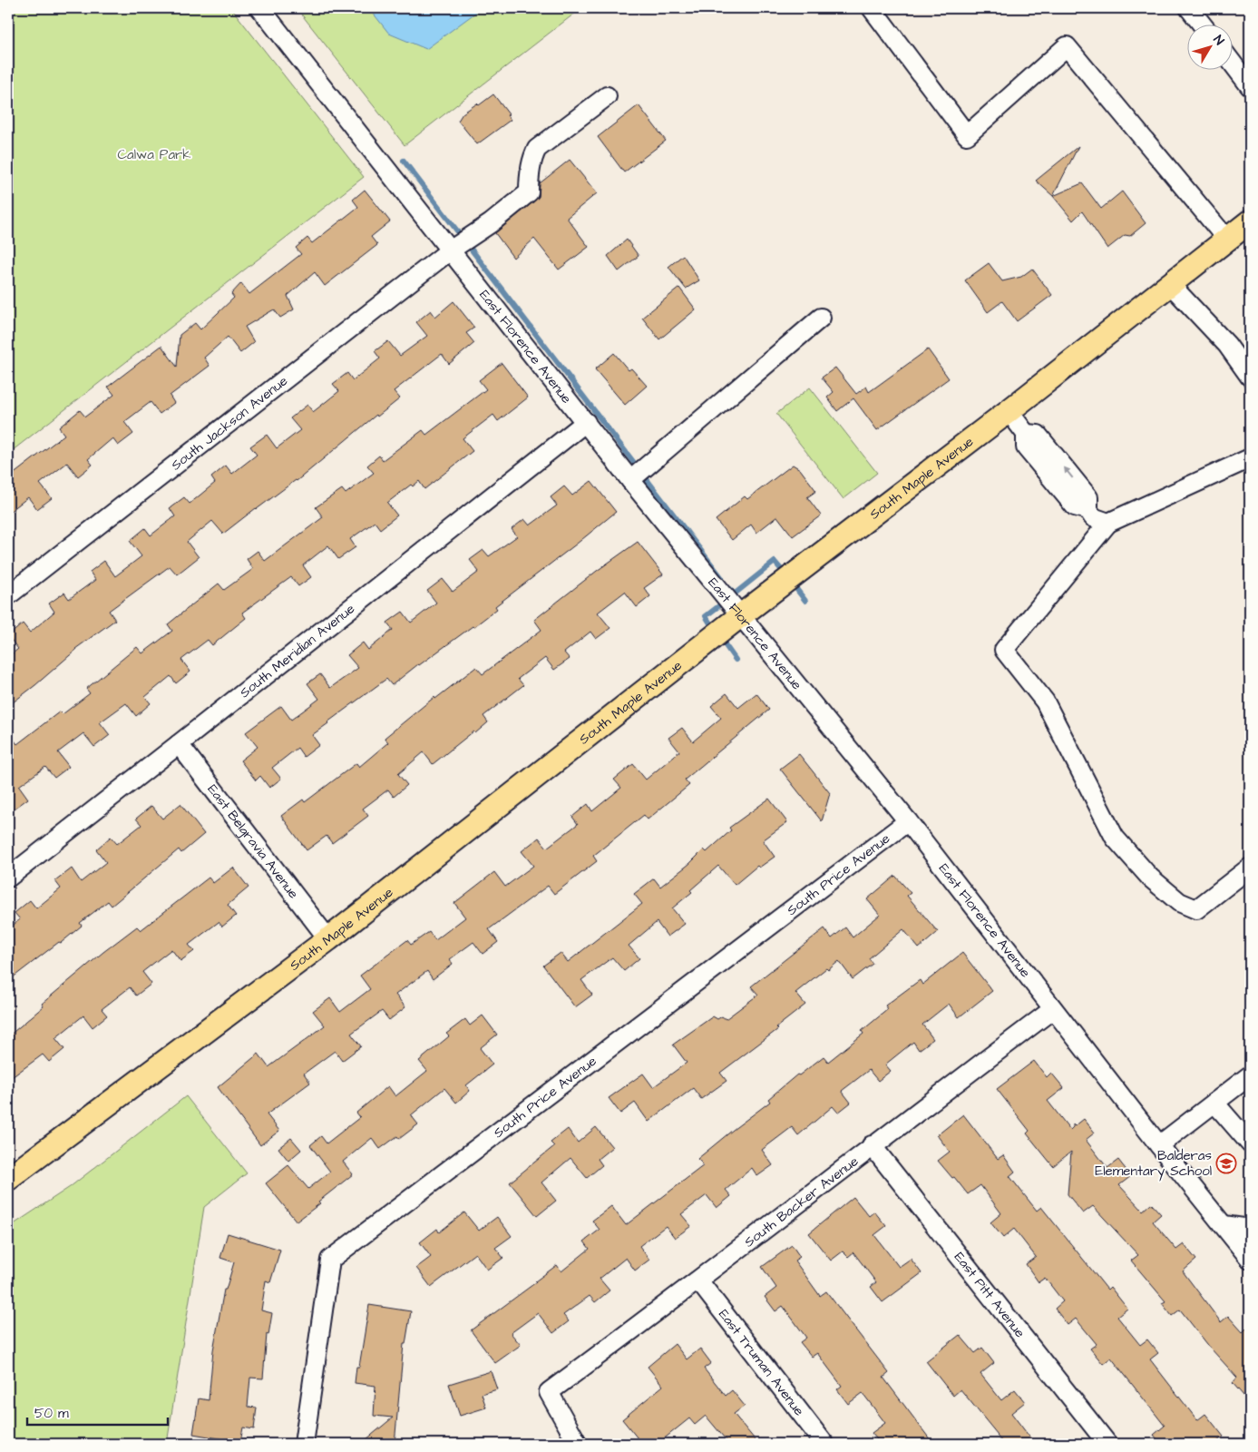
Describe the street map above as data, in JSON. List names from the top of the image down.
{
  "streets": {
    "main road": ["South Maple Avenue"],
    "street": [
      "East Florence Avenue",
      "South Jackson Avenue",
      "South Meridian Avenue",
      "East Belgravia Avenue",
      "South Price Avenue",
      "South Backer Avenue",
      "East Pitt Avenue",
      "East Truman Avenue"
    ]
  },
  "crossings": [
    ["East Florence Avenue", "South Jackson Avenue"],
    ["East Florence Avenue", "South Maple Avenue"],
    ["East Florence Avenue", "South Meridian Avenue"],
    ["East Florence Avenue", "South Price Avenue"],
    ["East Florence Avenue", "South Backer Avenue"],
    ["South Maple Avenue", "East Belgravia Avenue"],
    ["South Meridian Avenue", "East Belgravia Avenue"],
    ["South Backer Avenue", "East Pitt Avenue"],
    ["South Backer Avenue", "East Truman Avenue"]
  ],
  "parks": ["Calwa Park"],
  "places": {
    "school or university": ["Balderas Elementary School"]
  },
  "scale_bar": "50 m",
  "north": "top right"
}
